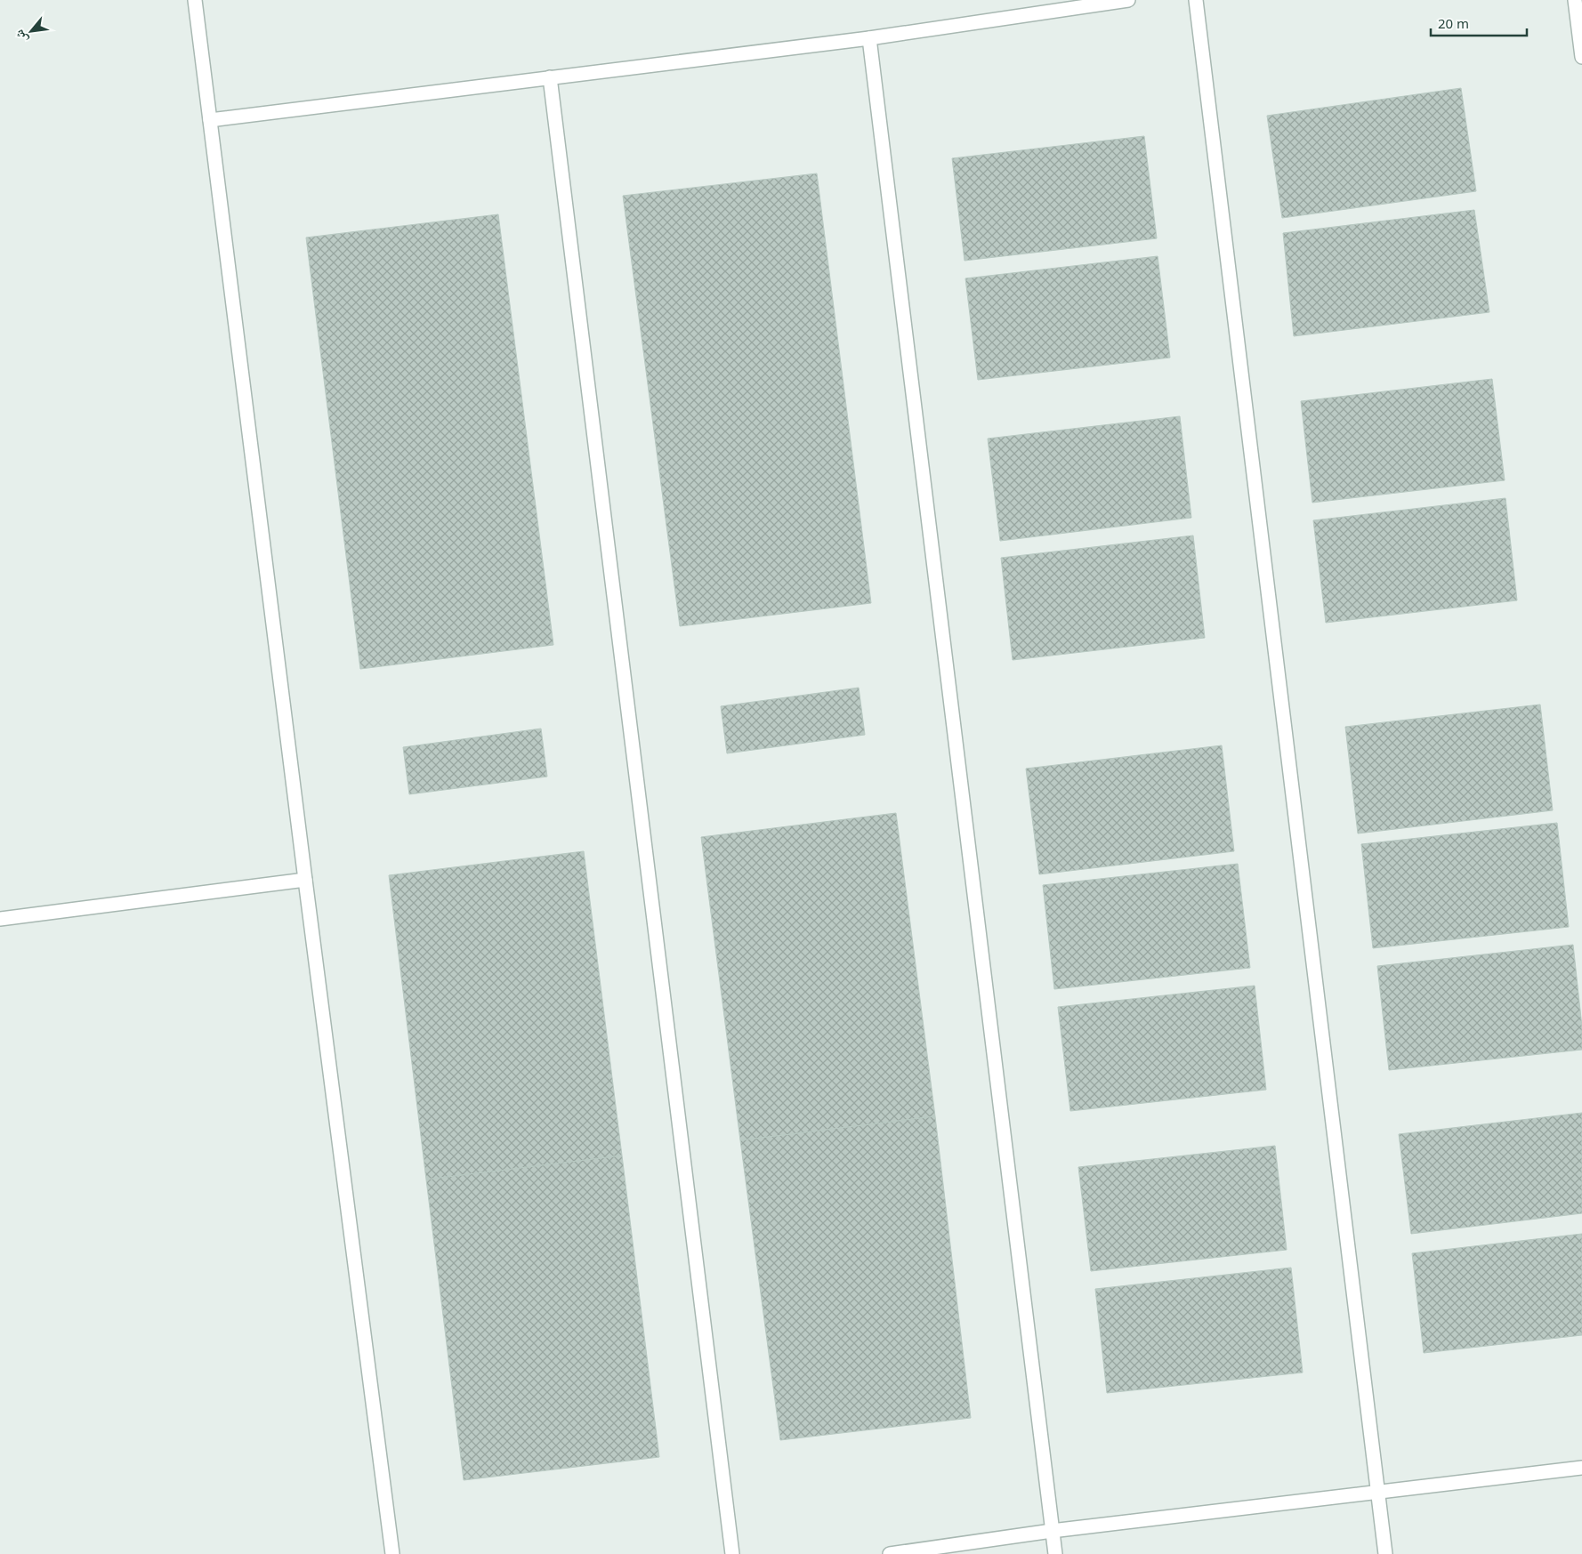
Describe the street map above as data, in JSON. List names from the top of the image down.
{
  "scale_bar": "20 m",
  "north": "bottom left"
}
